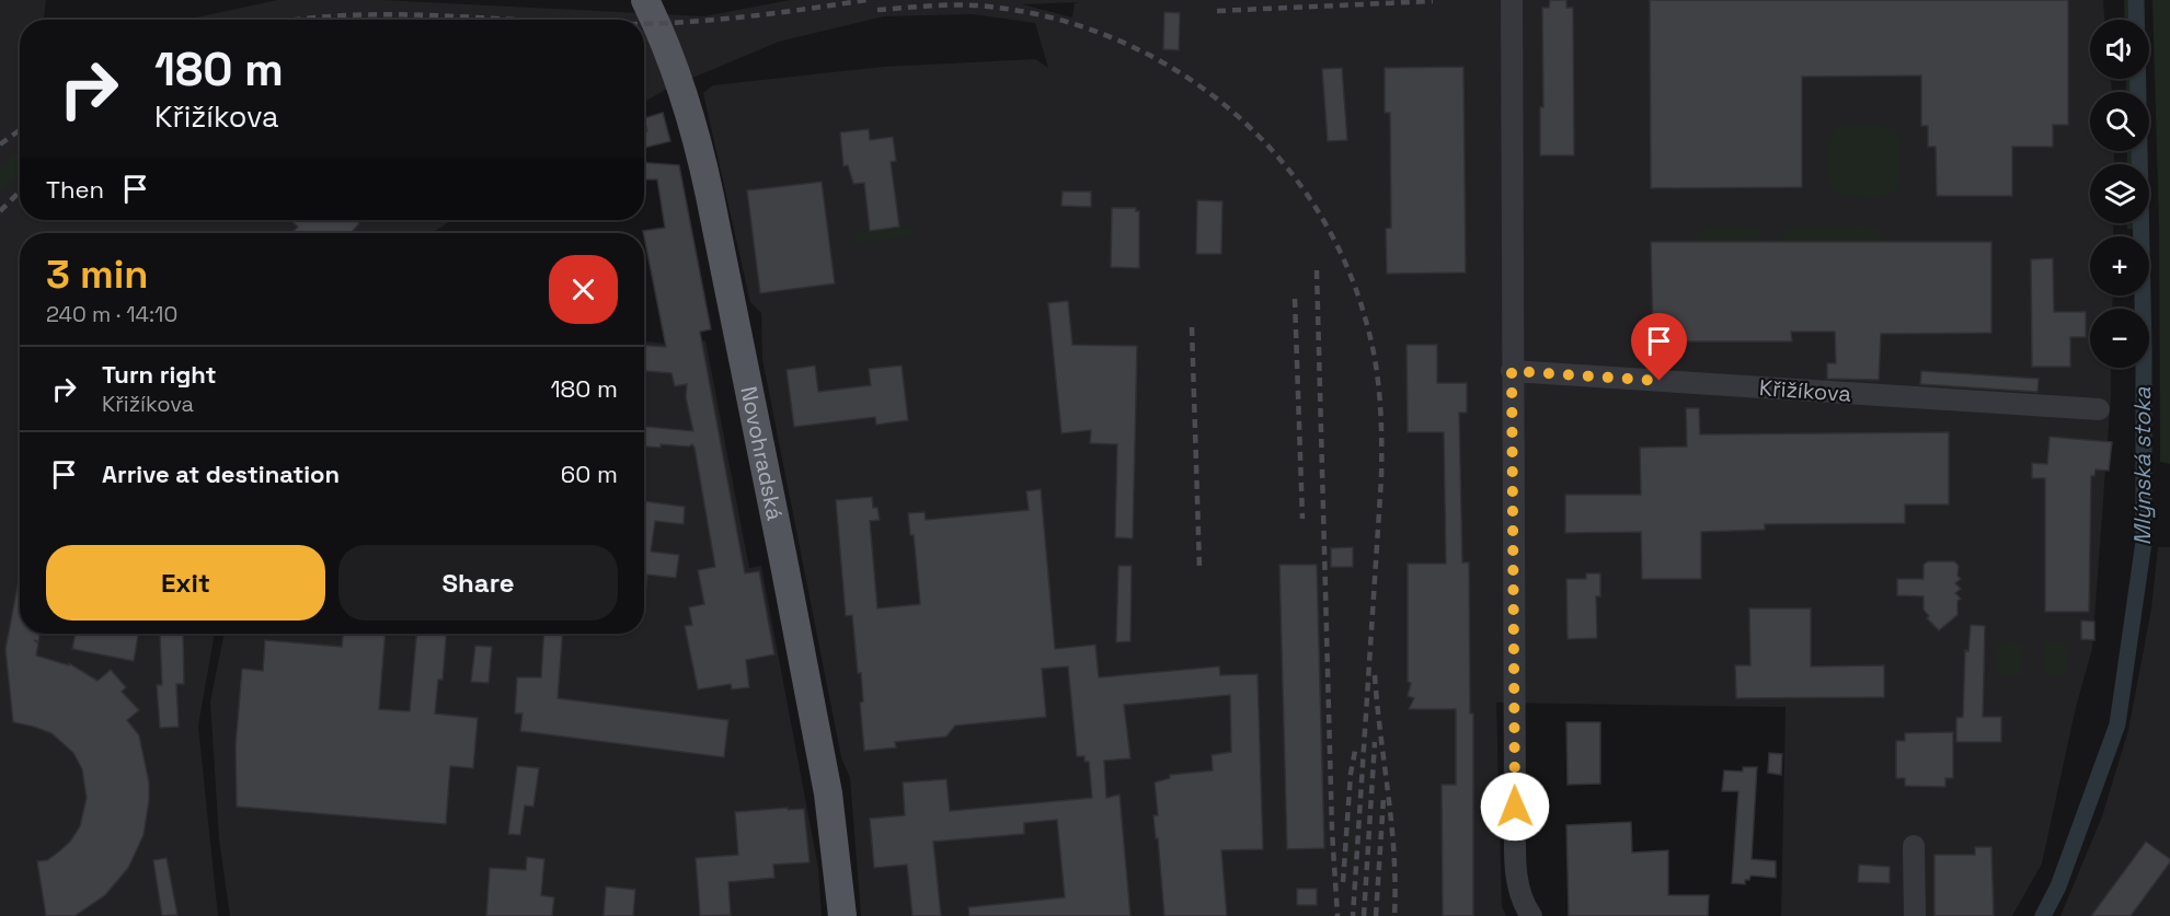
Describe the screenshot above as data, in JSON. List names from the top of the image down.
{
  "streets": {
    "main road": ["Novohradská"],
    "street": ["Křižíkova"]
  },
  "water": ["Mlýnská stoka"],
  "page": {
    "map_buttons": ["+", "−"],
    "turn": ["180 m", "Křižíkova"],
    "then": "Then",
    "heading": ["3 min", "240 m · 14:10"],
    "list": [
      {
        "name": "Turn right",
        "note": "Křižíkova",
        "value": "180 m"
      },
      {
        "name": "Arrive at destination",
        "value": "60 m"
      }
    ],
    "buttons": ["Exit", "Share"]
  }
}
